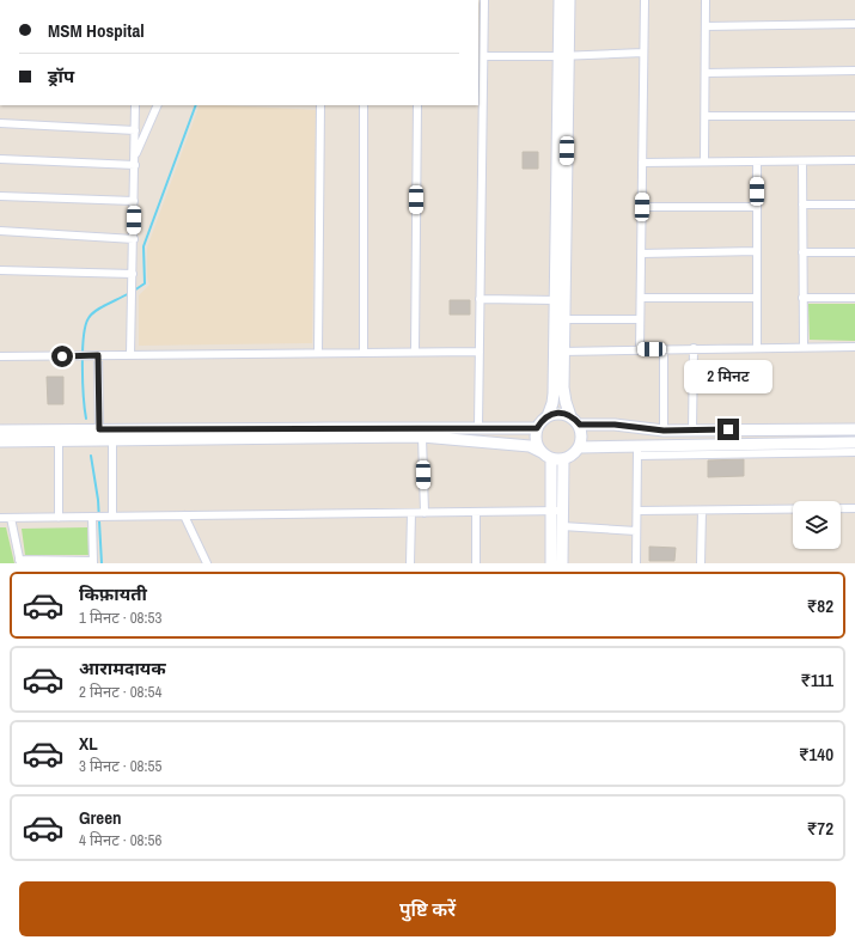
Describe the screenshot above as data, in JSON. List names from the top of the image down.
{
  "page": {
    "banner": ["MSM Hospital", "ड्रॉप"],
    "bubble": "2 मिनट",
    "list": [
      {
        "name": "किफ़ायती",
        "note": "1 मिनट · 08:53",
        "value": "₹82"
      },
      {
        "name": "आरामदायक",
        "note": "2 मिनट · 08:54",
        "value": "₹111"
      },
      {
        "name": "XL",
        "note": "3 मिनट · 08:55",
        "value": "₹140"
      },
      {
        "name": "Green",
        "note": "4 मिनट · 08:56",
        "value": "₹72"
      }
    ],
    "buttons": "पुष्टि करें"
  }
}
